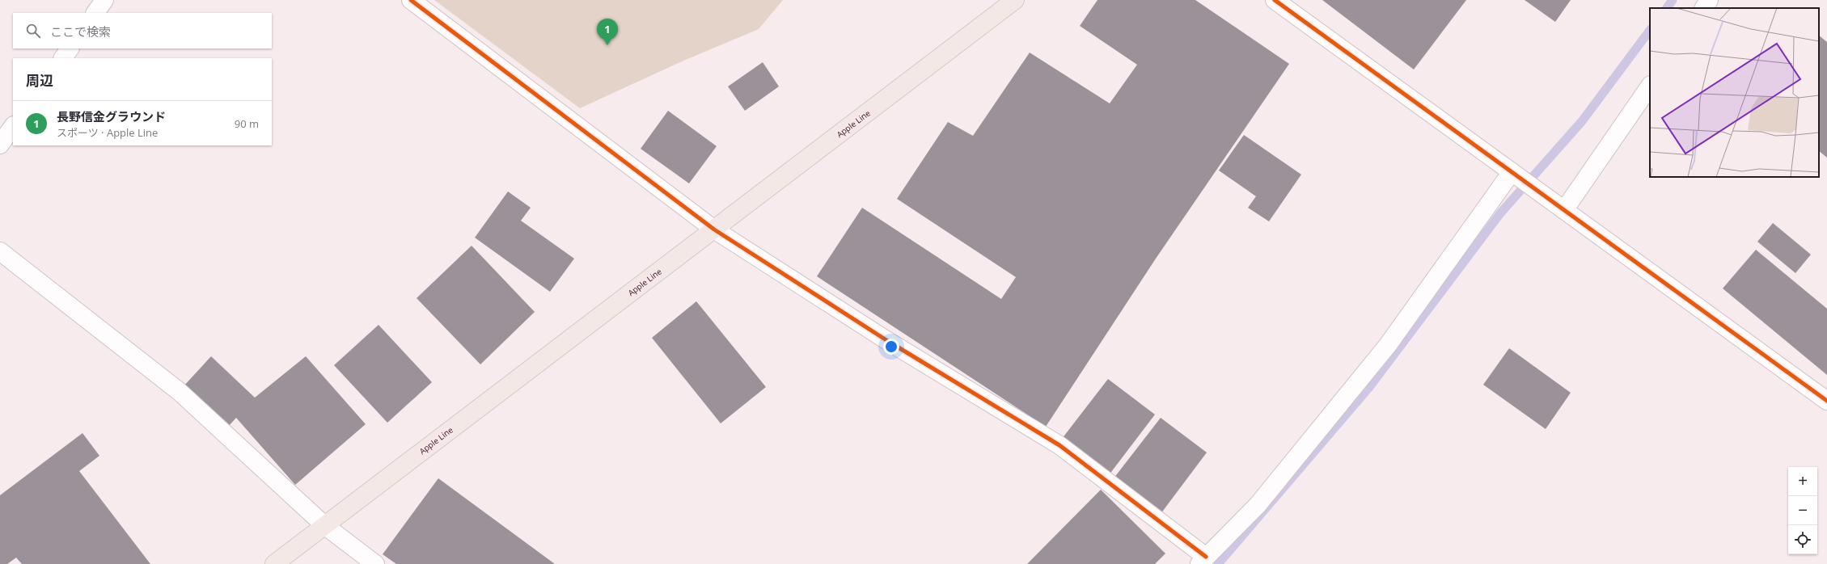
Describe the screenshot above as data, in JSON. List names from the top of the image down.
{
  "streets": {
    "highway": ["Apple Line"]
  },
  "page": {
    "search": "ここで検索",
    "pins": "1",
    "heading": "周辺",
    "list": [
      {
        "mark": "1",
        "name": "長野信金グラウンド",
        "note": "スポーツ · Apple Line",
        "value": "90 m"
      }
    ],
    "map_buttons": ["+", "−"]
  }
}
